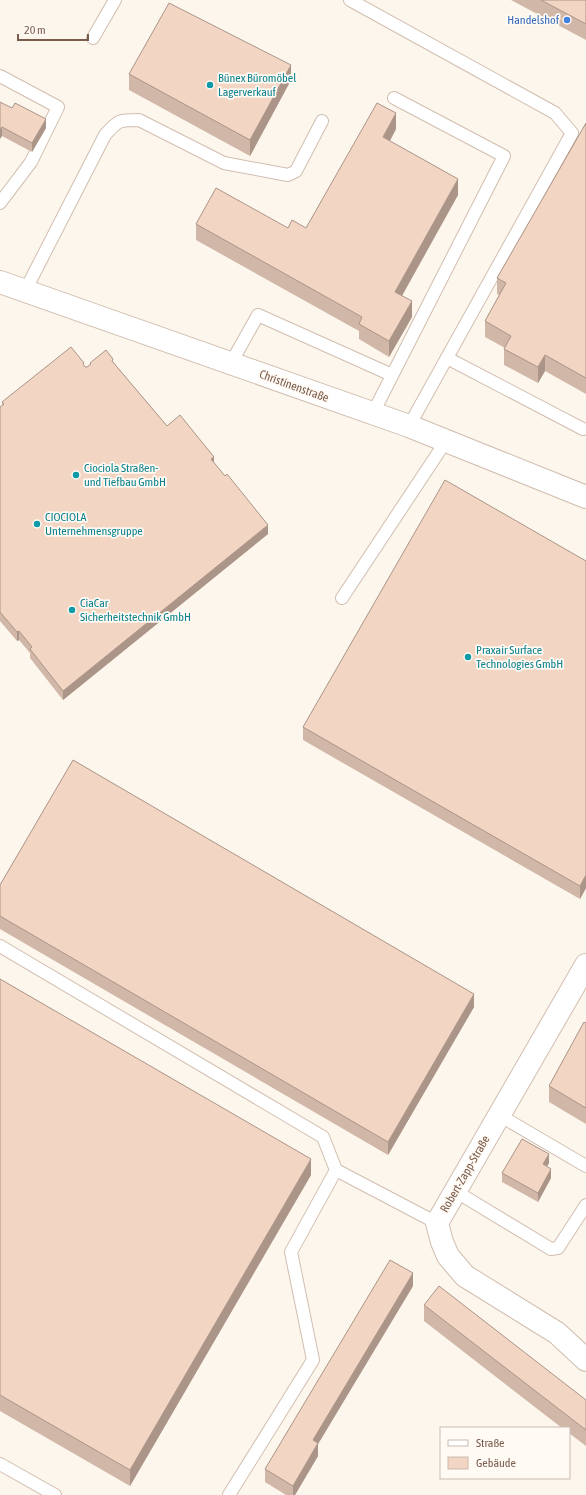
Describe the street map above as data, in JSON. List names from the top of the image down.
{
  "streets": {
    "street": ["Christinenstraße", "Robert-Zapp-Straße"]
  },
  "places": [
    "Handelshof",
    "Bünex Büromöbel Lagerverkauf",
    "Ciociola Straßen- und Tiefbau GmbH",
    "CIOCIOLA Unternehmensgruppe",
    "CiaCar Sicherheitstechnik GmbH",
    "Praxair Surface Technologies GmbH"
  ],
  "legend": ["Straße", "Gebäude"],
  "scale_bar": "20 m"
}
